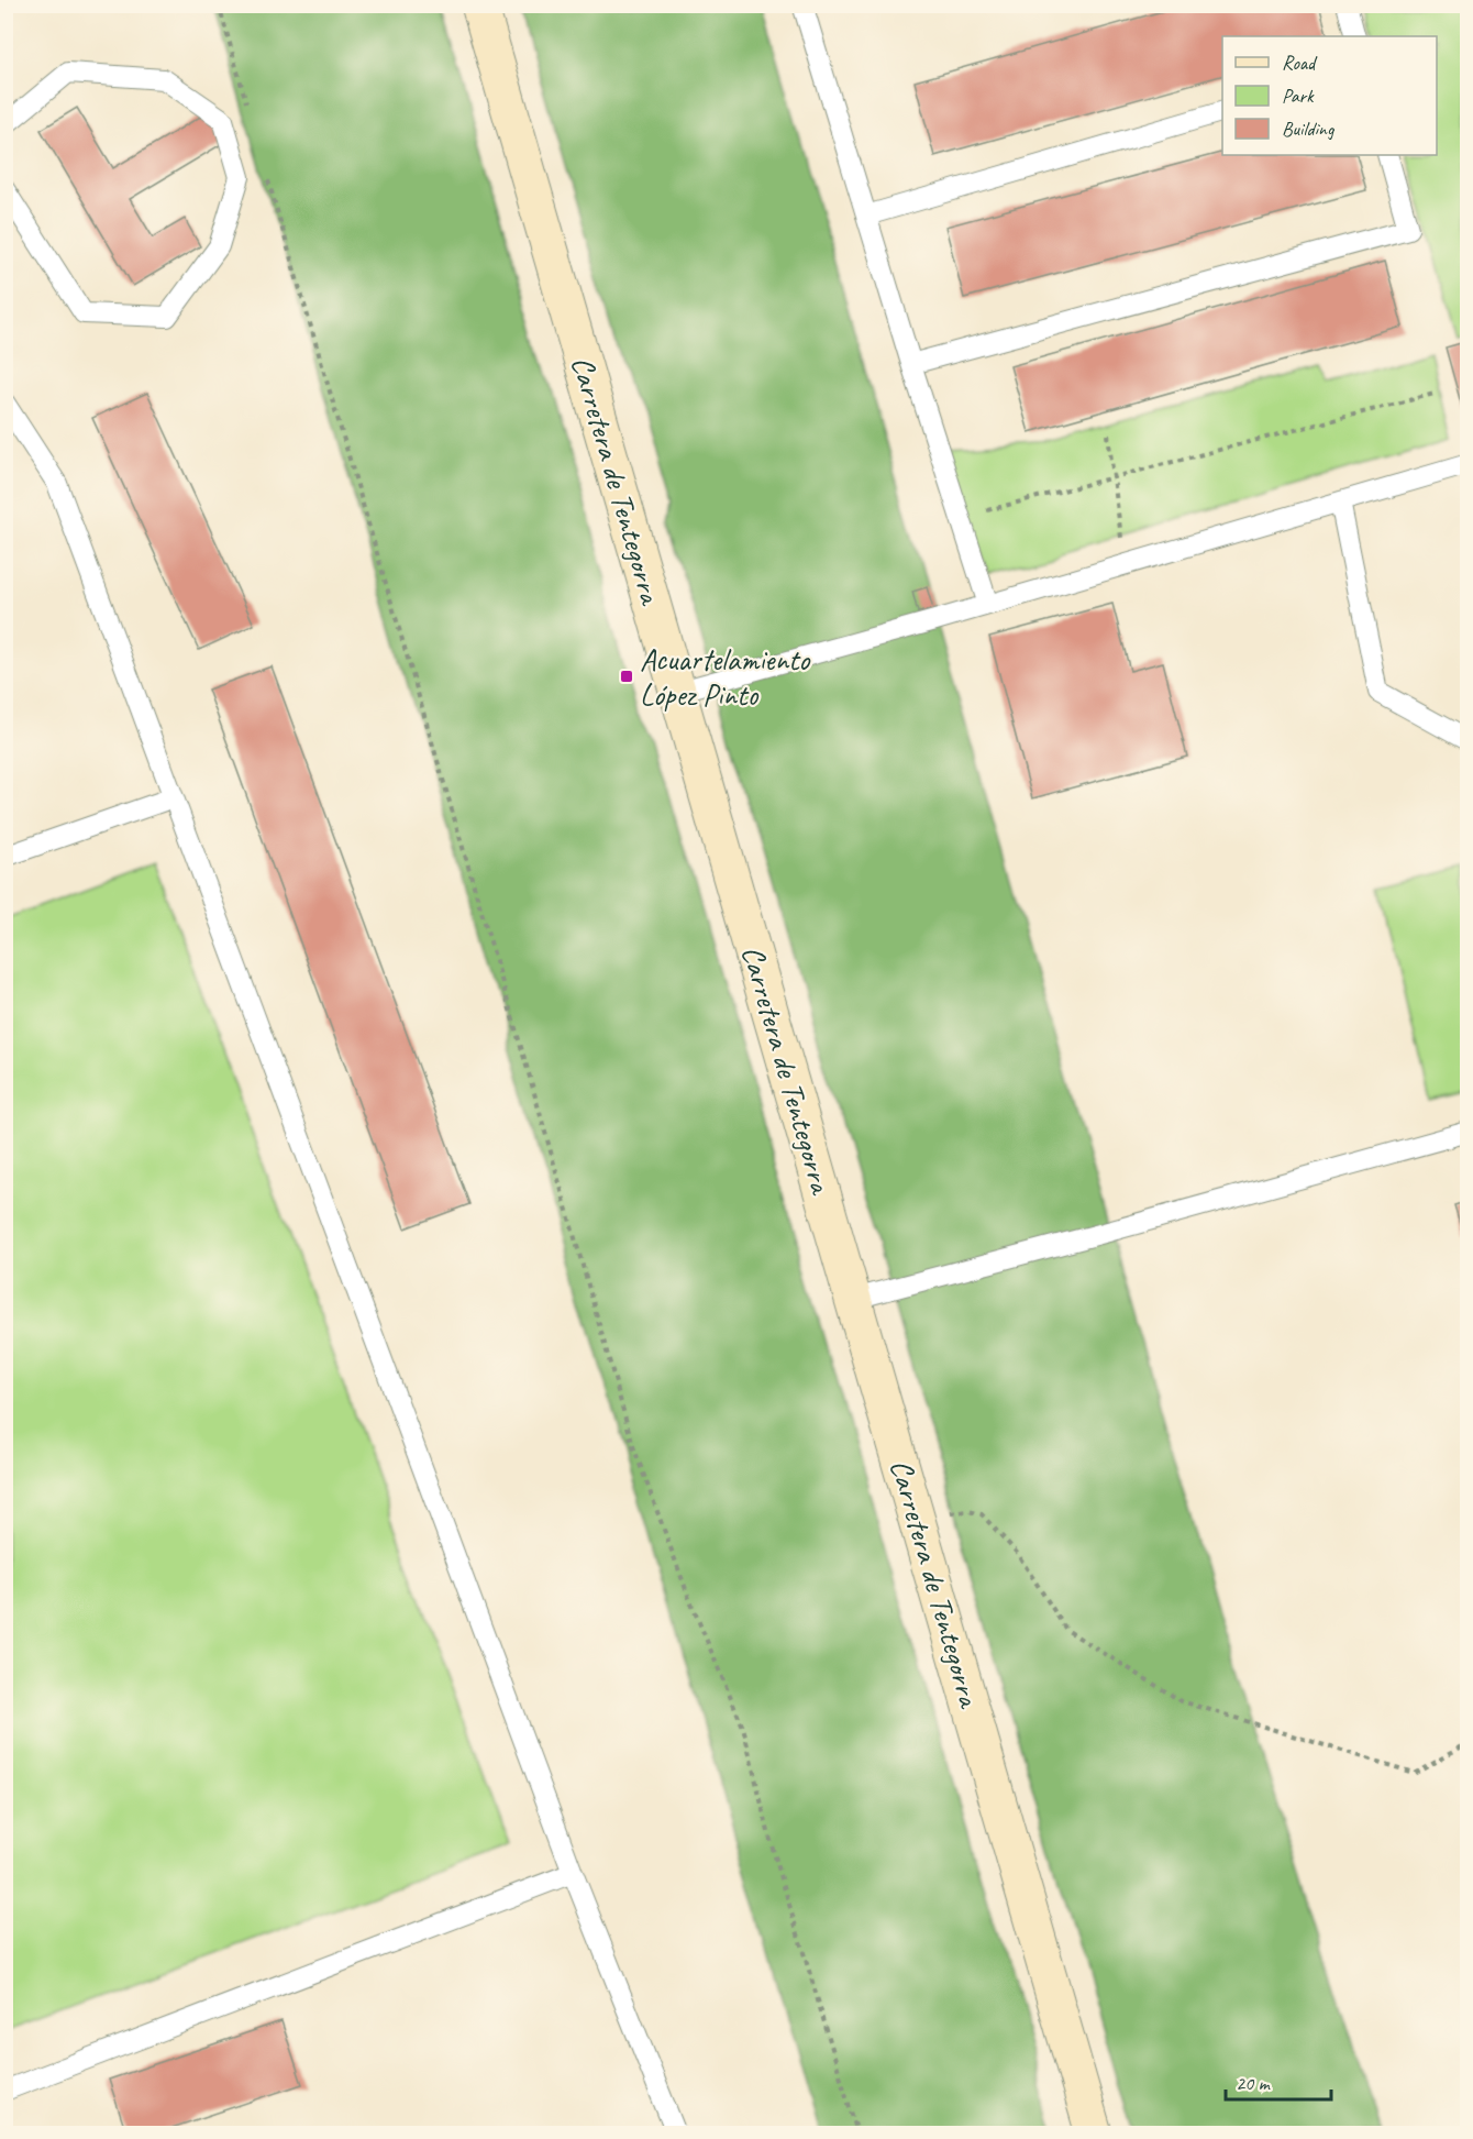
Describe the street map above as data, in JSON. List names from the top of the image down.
{
  "streets": {
    "main road": ["Carretera de Tentegorra"]
  },
  "places": {
    "transit": ["Acuartelamiento López Pinto"]
  },
  "legend": ["Road", "Park", "Building"],
  "scale_bar": "20 m"
}
